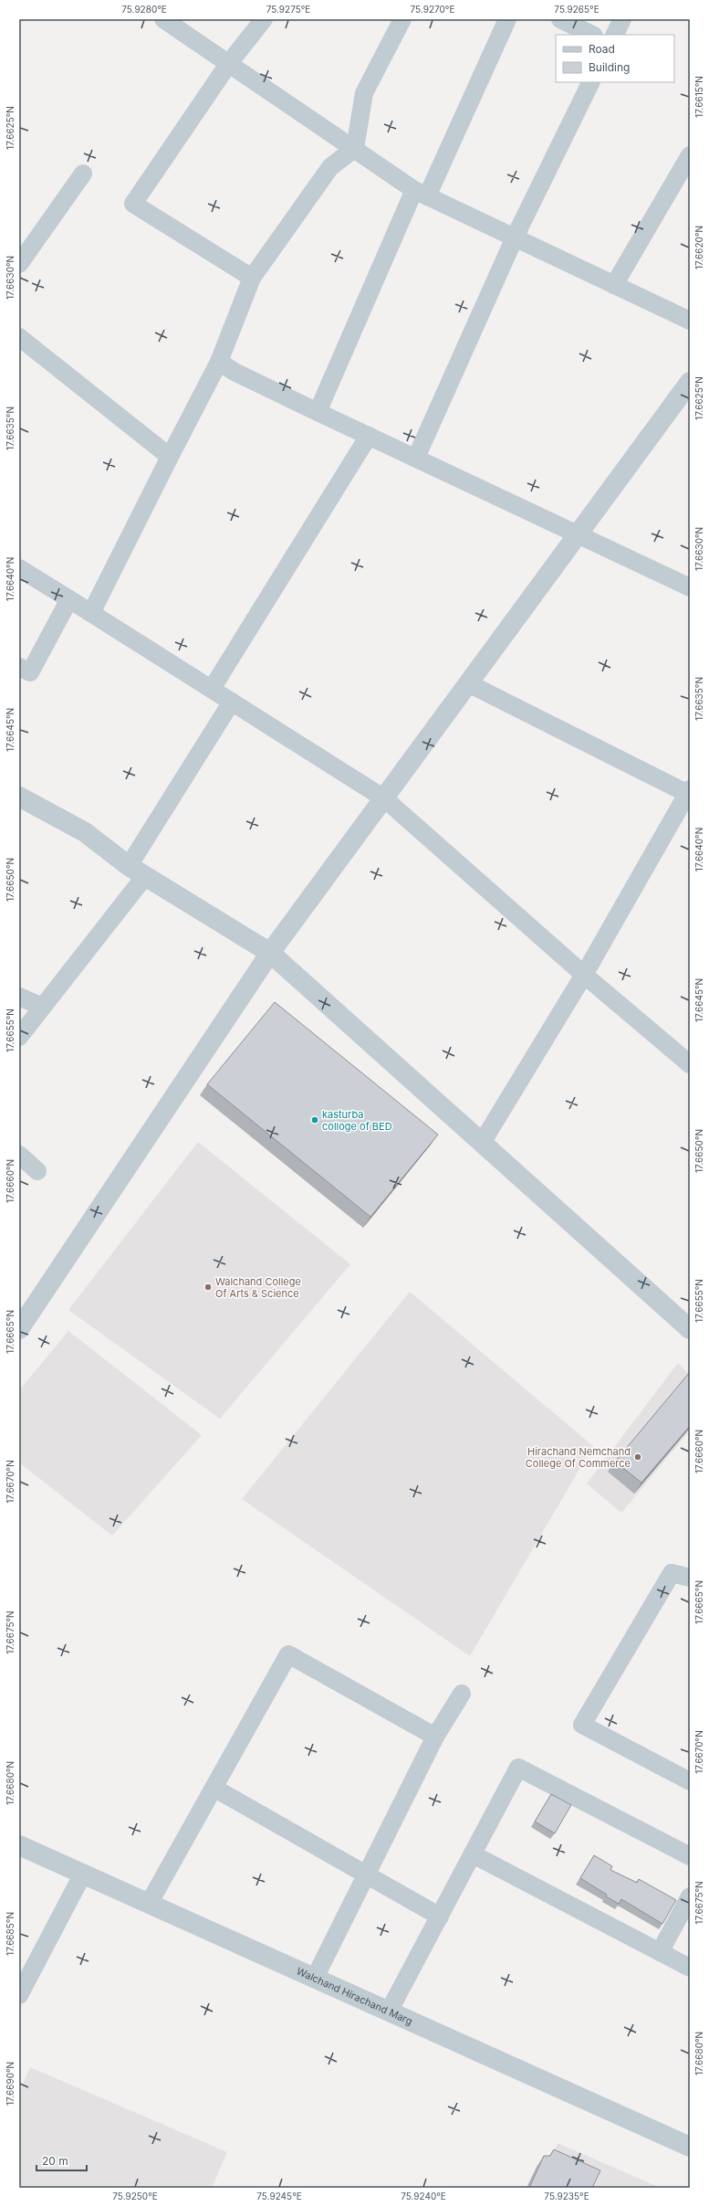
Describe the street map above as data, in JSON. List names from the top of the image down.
{
  "streets": {
    "street": ["Walchand Hirachand Marg"]
  },
  "places": ["kasturba colloge of BED", "Walchand College Of Arts & Science", "Hirachand Nemchand College Of Commerce"],
  "legend": ["Road", "Building"],
  "scale_bar": "20 m",
  "coordinates": [
    "75.9280°E",
    "75.9275°E",
    "75.9270°E",
    "75.9265°E",
    "17.6615°N",
    "17.6625°N",
    "17.6620°N",
    "17.6630°N",
    "17.6635°N",
    "17.6640°N",
    "17.6645°N",
    "17.6650°N",
    "17.6655°N",
    "17.6660°N",
    "17.6665°N",
    "17.6670°N",
    "17.6675°N",
    "17.6680°N",
    "17.6685°N",
    "17.6690°N",
    "75.9250°E",
    "75.9245°E",
    "75.9240°E",
    "75.9235°E"
  ]
}
